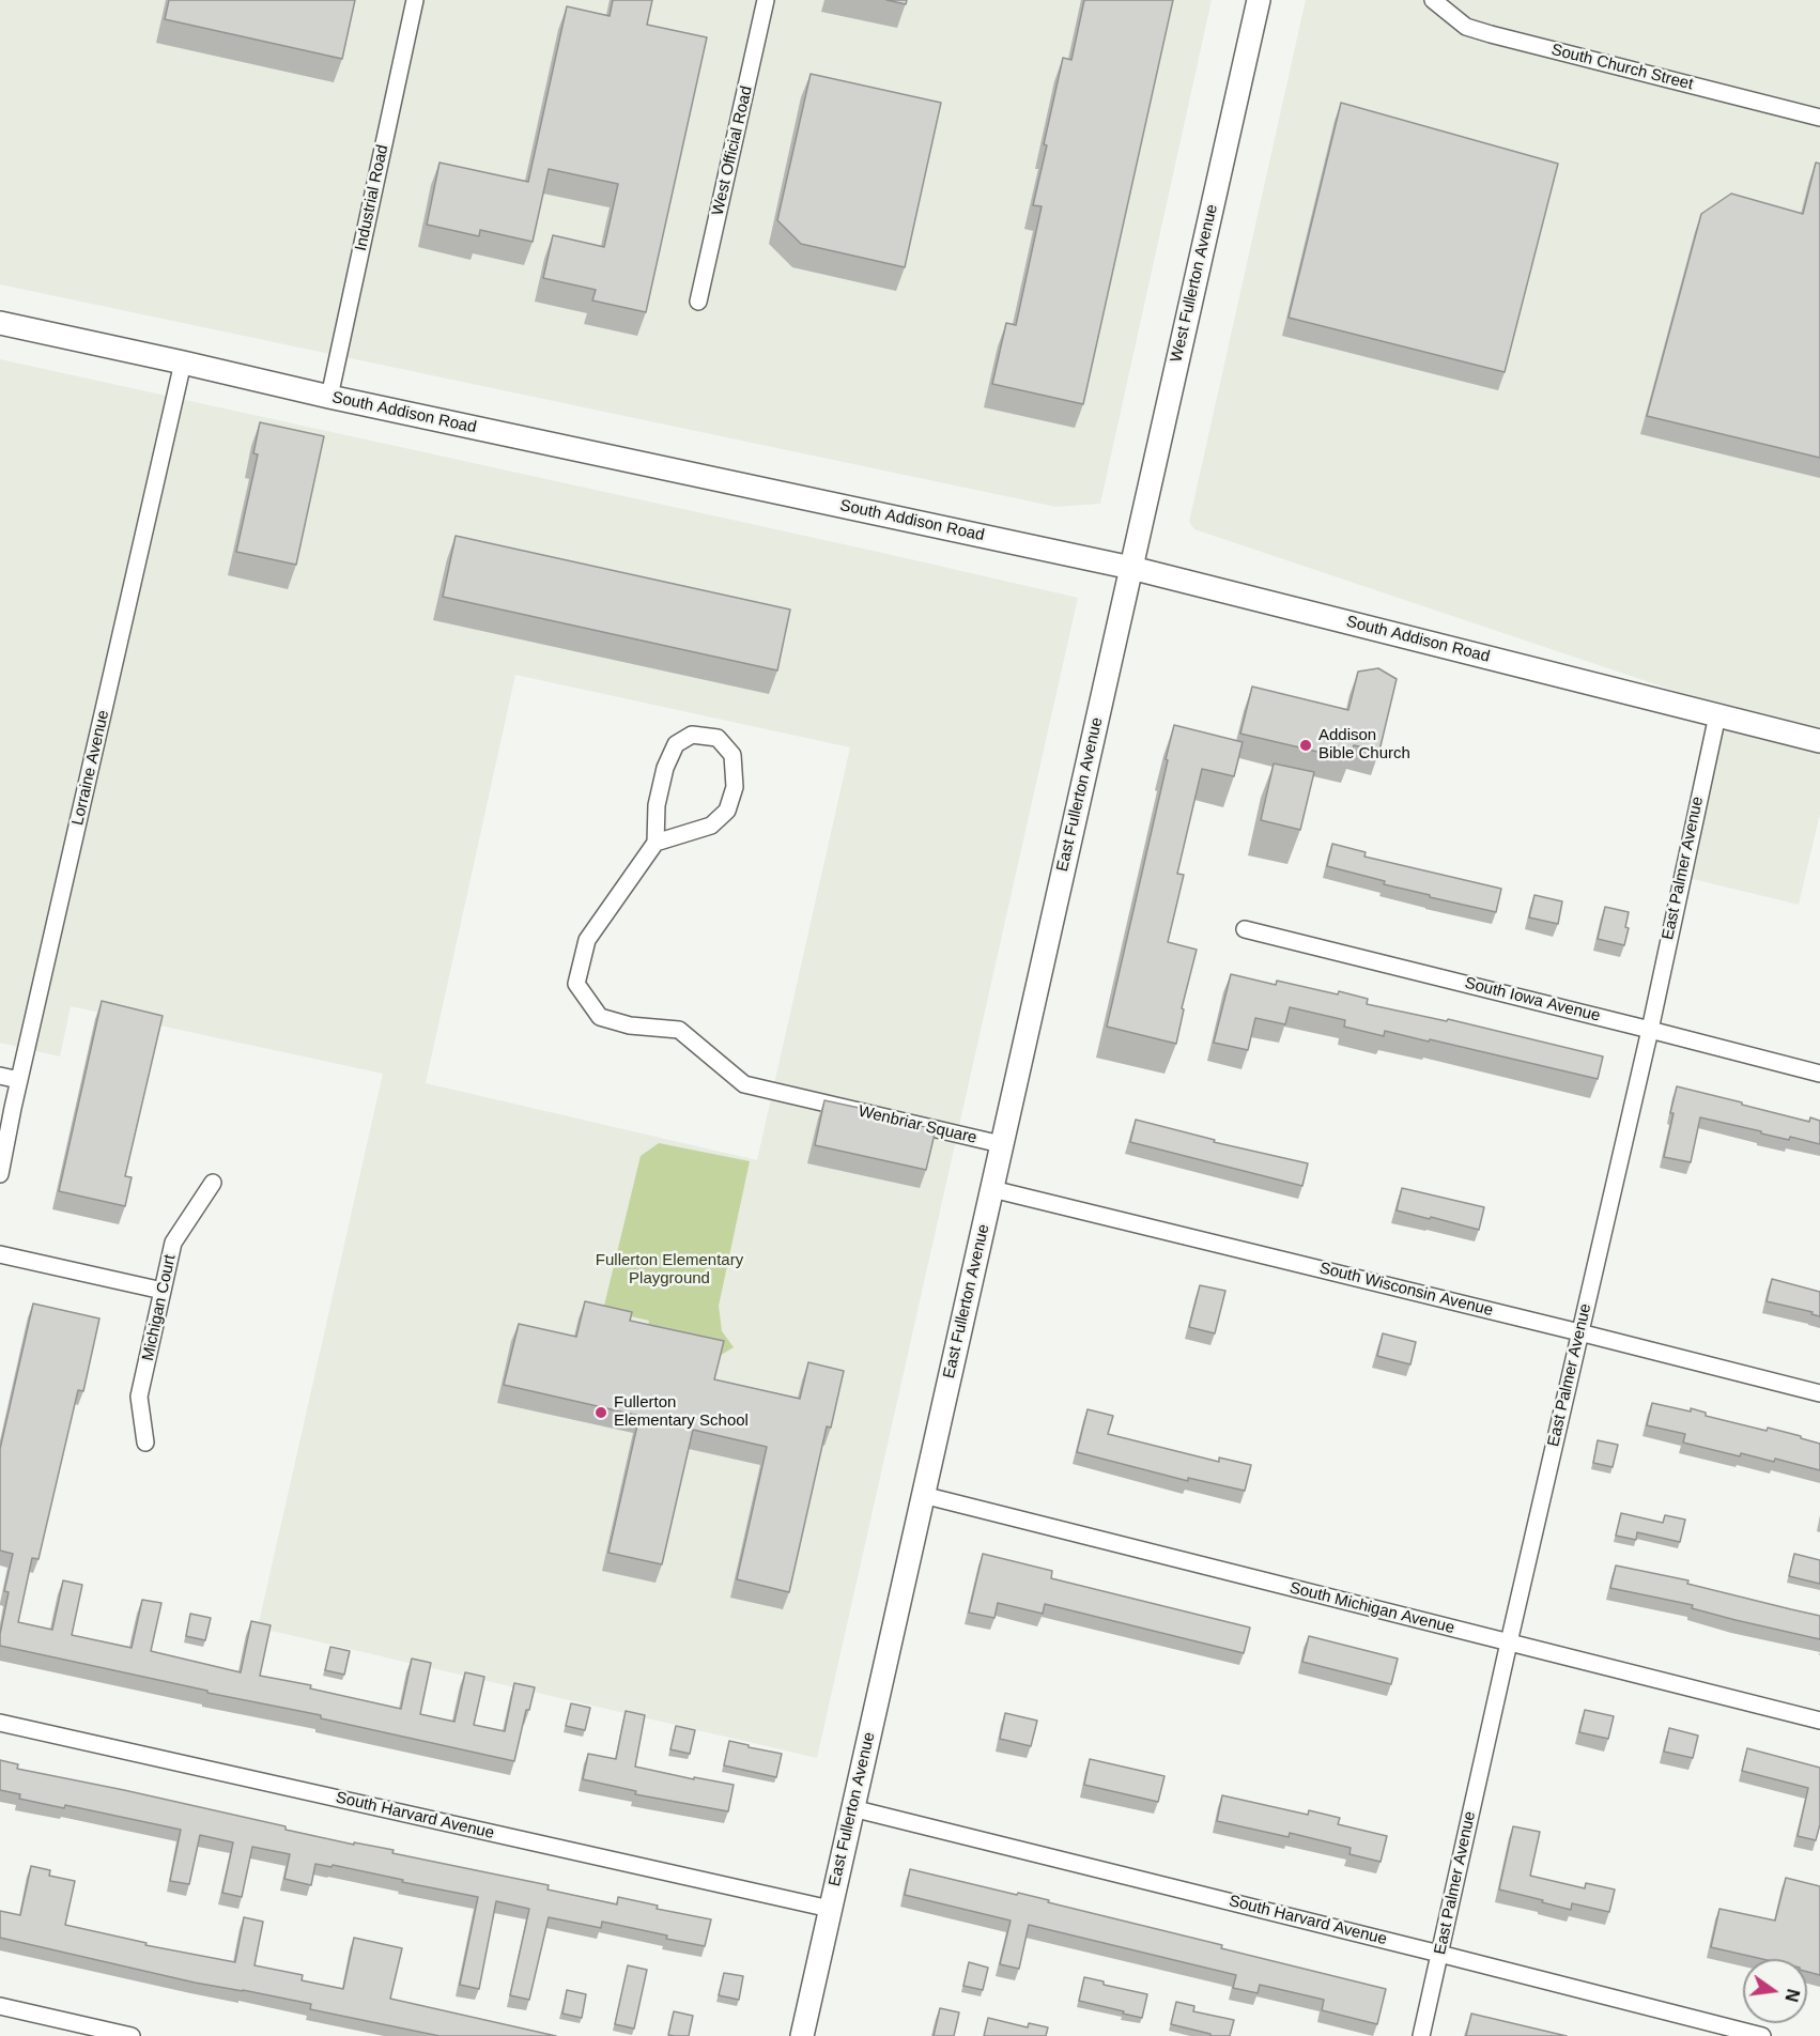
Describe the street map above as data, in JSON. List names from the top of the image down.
{
  "streets": {
    "street": [
      "South Church Street",
      "West Official Road",
      "Industrial Road",
      "West Fullerton Avenue",
      "South Addison Road",
      "Lorraine Avenue",
      "East Fullerton Avenue",
      "East Palmer Avenue",
      "South Iowa Avenue",
      "Wenbriar Square",
      "South Wisconsin Avenue",
      "Michigan Court",
      "South Michigan Avenue",
      "South Harvard Avenue"
    ]
  },
  "crossings": [
    ["Industrial Road", "South Addison Road"],
    ["West Fullerton Avenue", "South Addison Road"],
    ["West Fullerton Avenue", "East Fullerton Avenue"],
    ["South Addison Road", "Lorraine Avenue"],
    ["South Addison Road", "East Fullerton Avenue"],
    ["South Addison Road", "East Palmer Avenue"],
    ["East Fullerton Avenue", "Wenbriar Square"],
    ["East Fullerton Avenue", "South Wisconsin Avenue"],
    ["East Fullerton Avenue", "South Michigan Avenue"],
    ["East Fullerton Avenue", "South Harvard Avenue"],
    ["East Palmer Avenue", "South Iowa Avenue"],
    ["East Palmer Avenue", "South Wisconsin Avenue"],
    ["East Palmer Avenue", "South Michigan Avenue"],
    ["East Palmer Avenue", "South Harvard Avenue"]
  ],
  "parks": ["Fullerton Elementary Playground"],
  "places": ["Addison Bible Church", "Fullerton Elementary School"],
  "north": "right"
}
